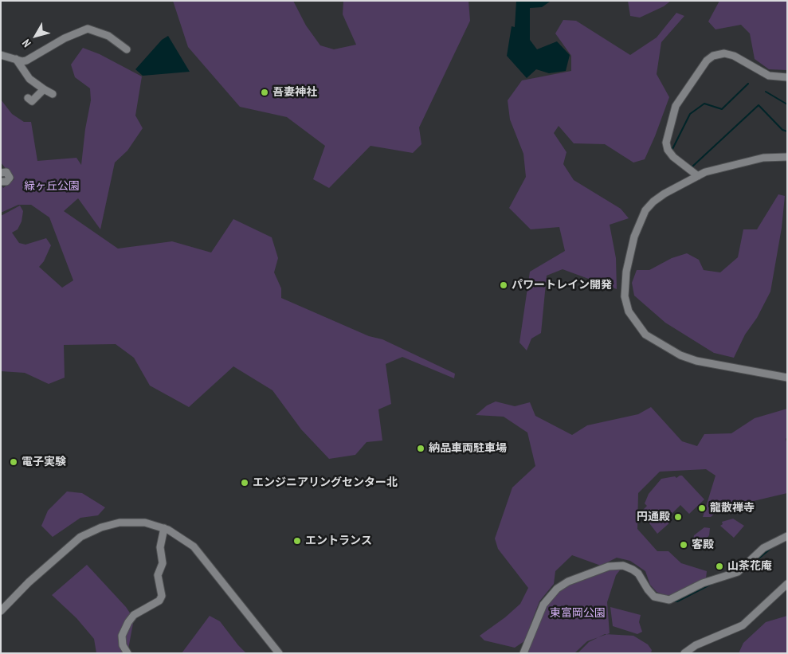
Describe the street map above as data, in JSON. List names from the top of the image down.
{
  "parks": ["緑ヶ丘公園", "東富岡公園"],
  "places": [
    "吾妻神社",
    "パワートレイン開発",
    "納品車両駐車場",
    "電子実験",
    "エンジニアリングセンター北",
    "龍散禅寺",
    "円通殿",
    "エントランス",
    "客殿",
    "山茶花庵"
  ],
  "north": "bottom left"
}
